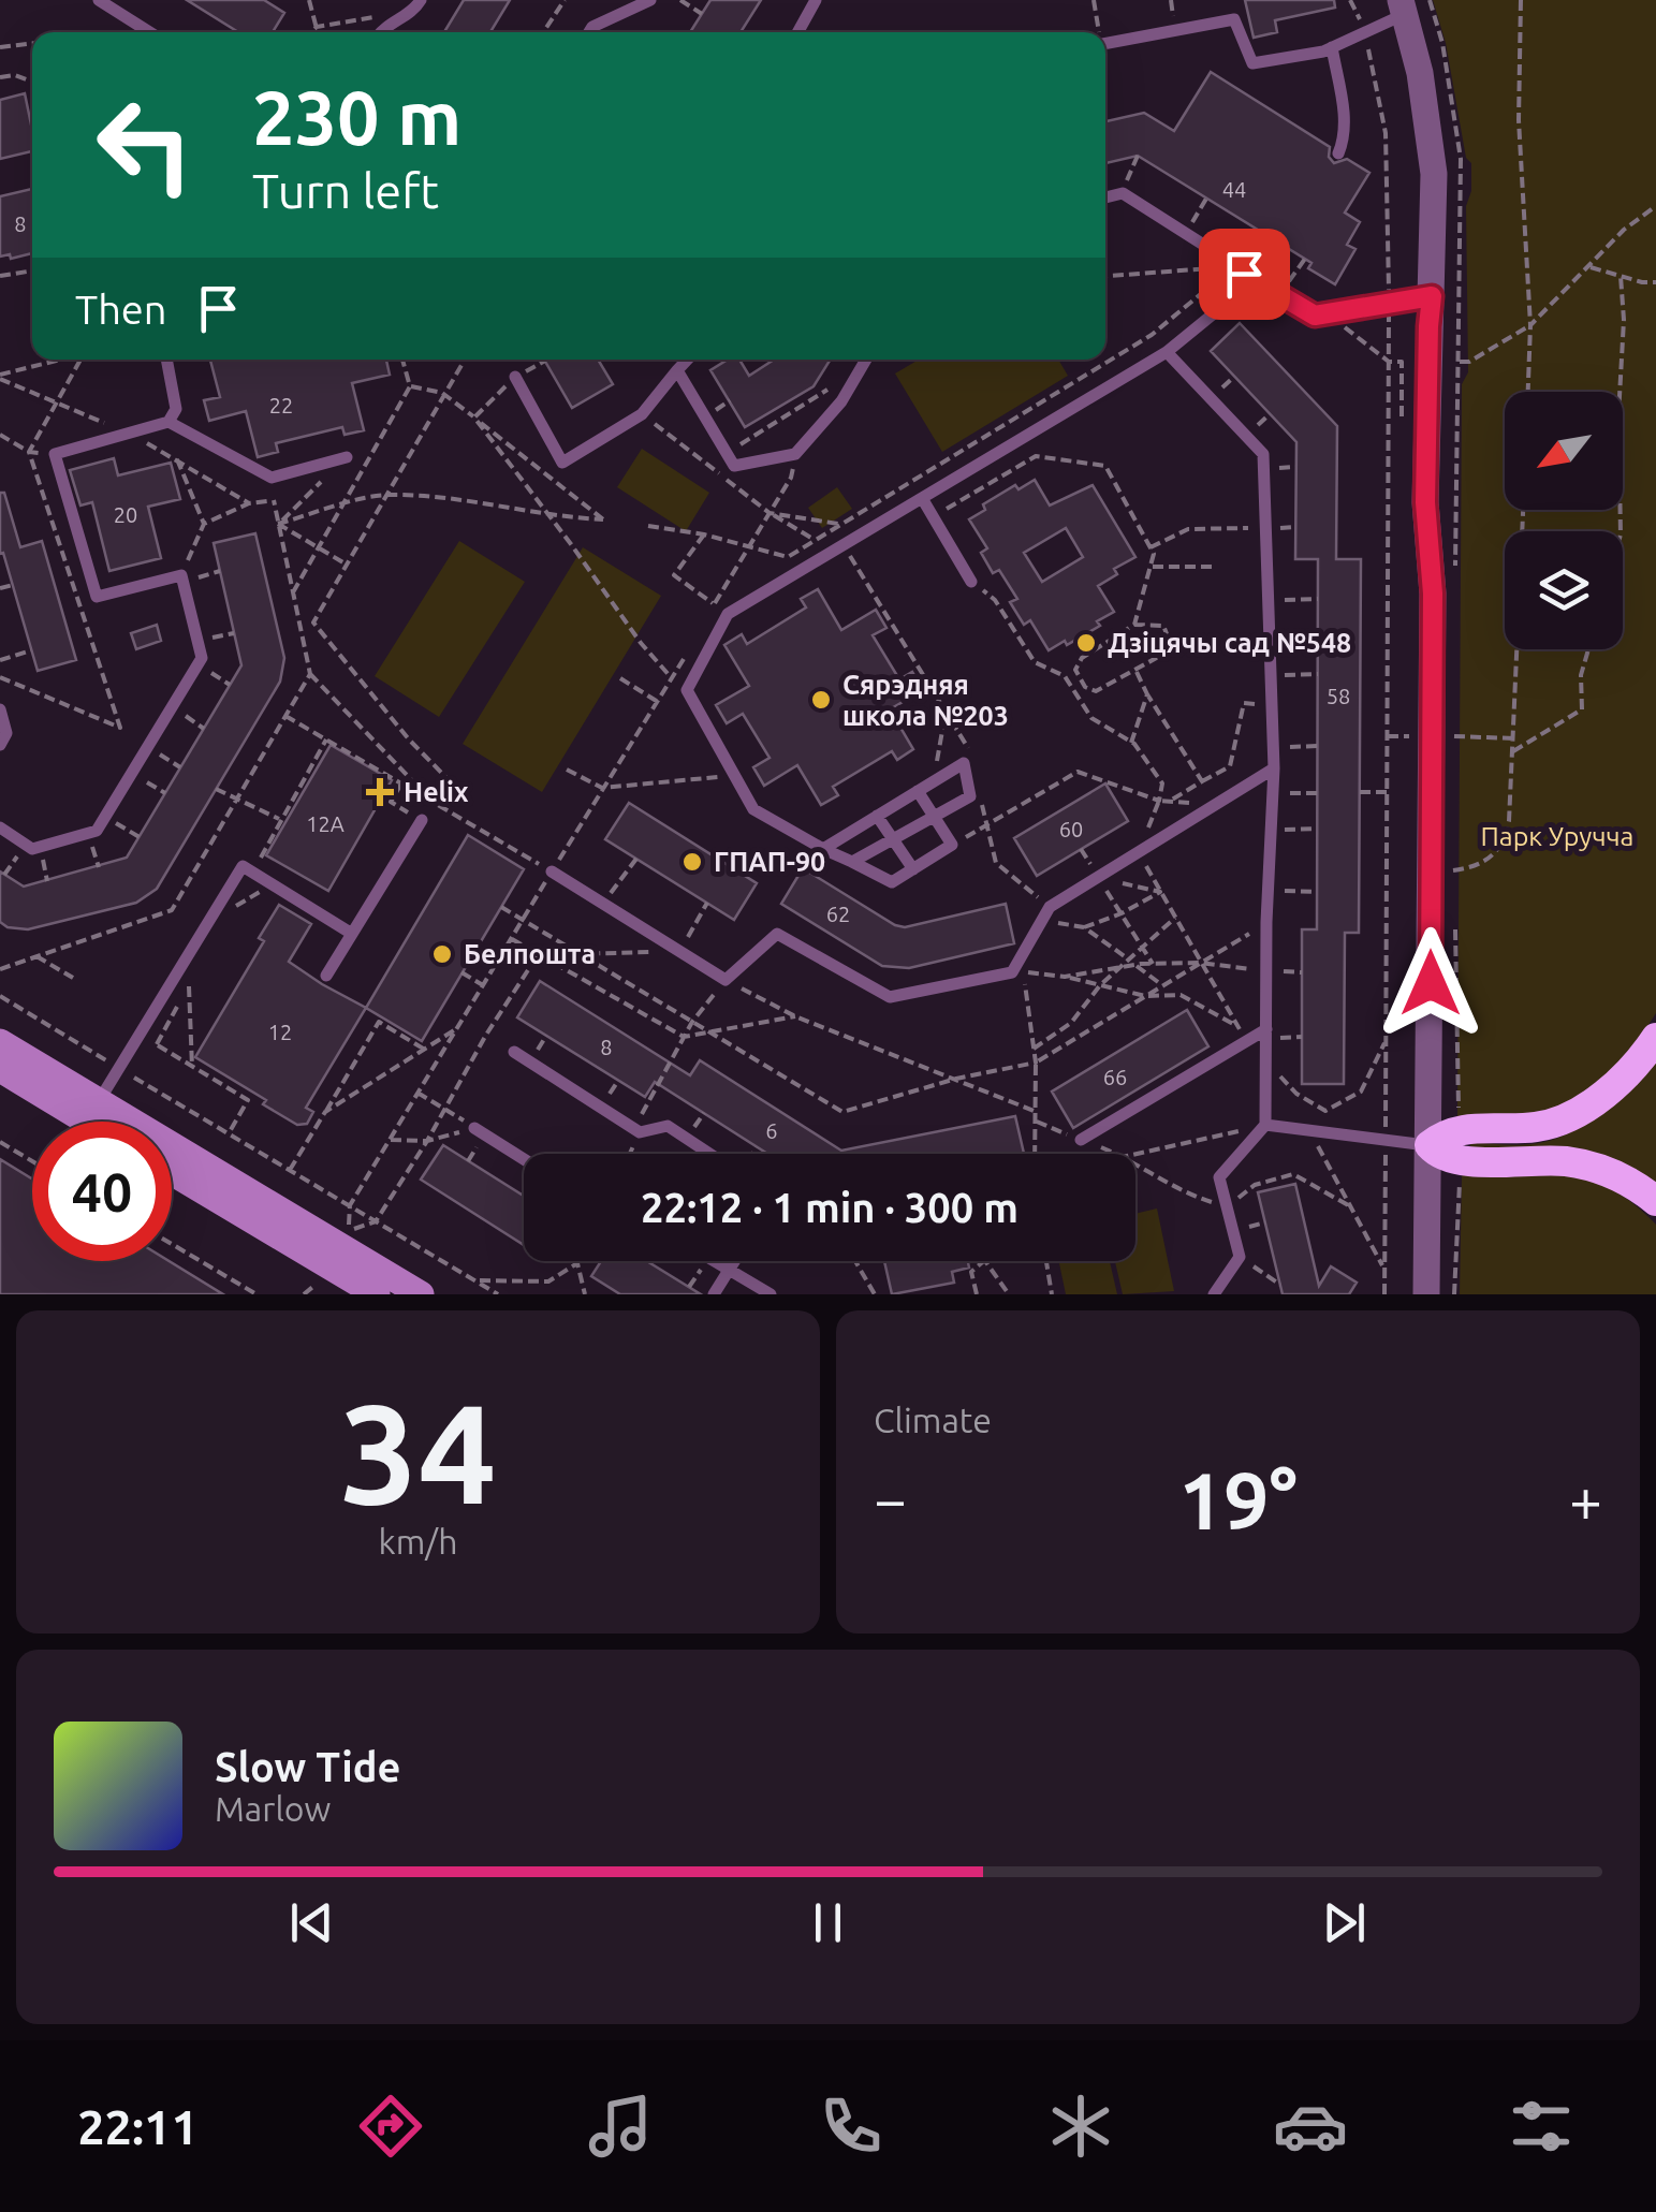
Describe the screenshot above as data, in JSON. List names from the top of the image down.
{
  "parks": ["Парк Уручча"],
  "places": {
    "other": [
      "Дзіцячы сад №548",
      "Сярэдняя школа №203",
      "ГПАП-90",
      "Белпошта"
    ],
    "health": ["Helix"]
  },
  "house_numbers": [
    "44",
    "8",
    "22",
    "20",
    "58",
    "12А",
    "60",
    "62",
    "12",
    "8",
    "66",
    "6"
  ],
  "north": "bottom left",
  "page": {
    "turn": ["230 m", "Turn left"],
    "then": "Then",
    "limit": "40",
    "trip": "22:12 · 1 min · 300 m",
    "tile": [
      ["34", "km/h"],
      "Climate"
    ],
    "heat": ["−", "19°", "+"],
    "song": ["Slow Tide", "Marlow"],
    "tabs": "22:11"
  }
}
